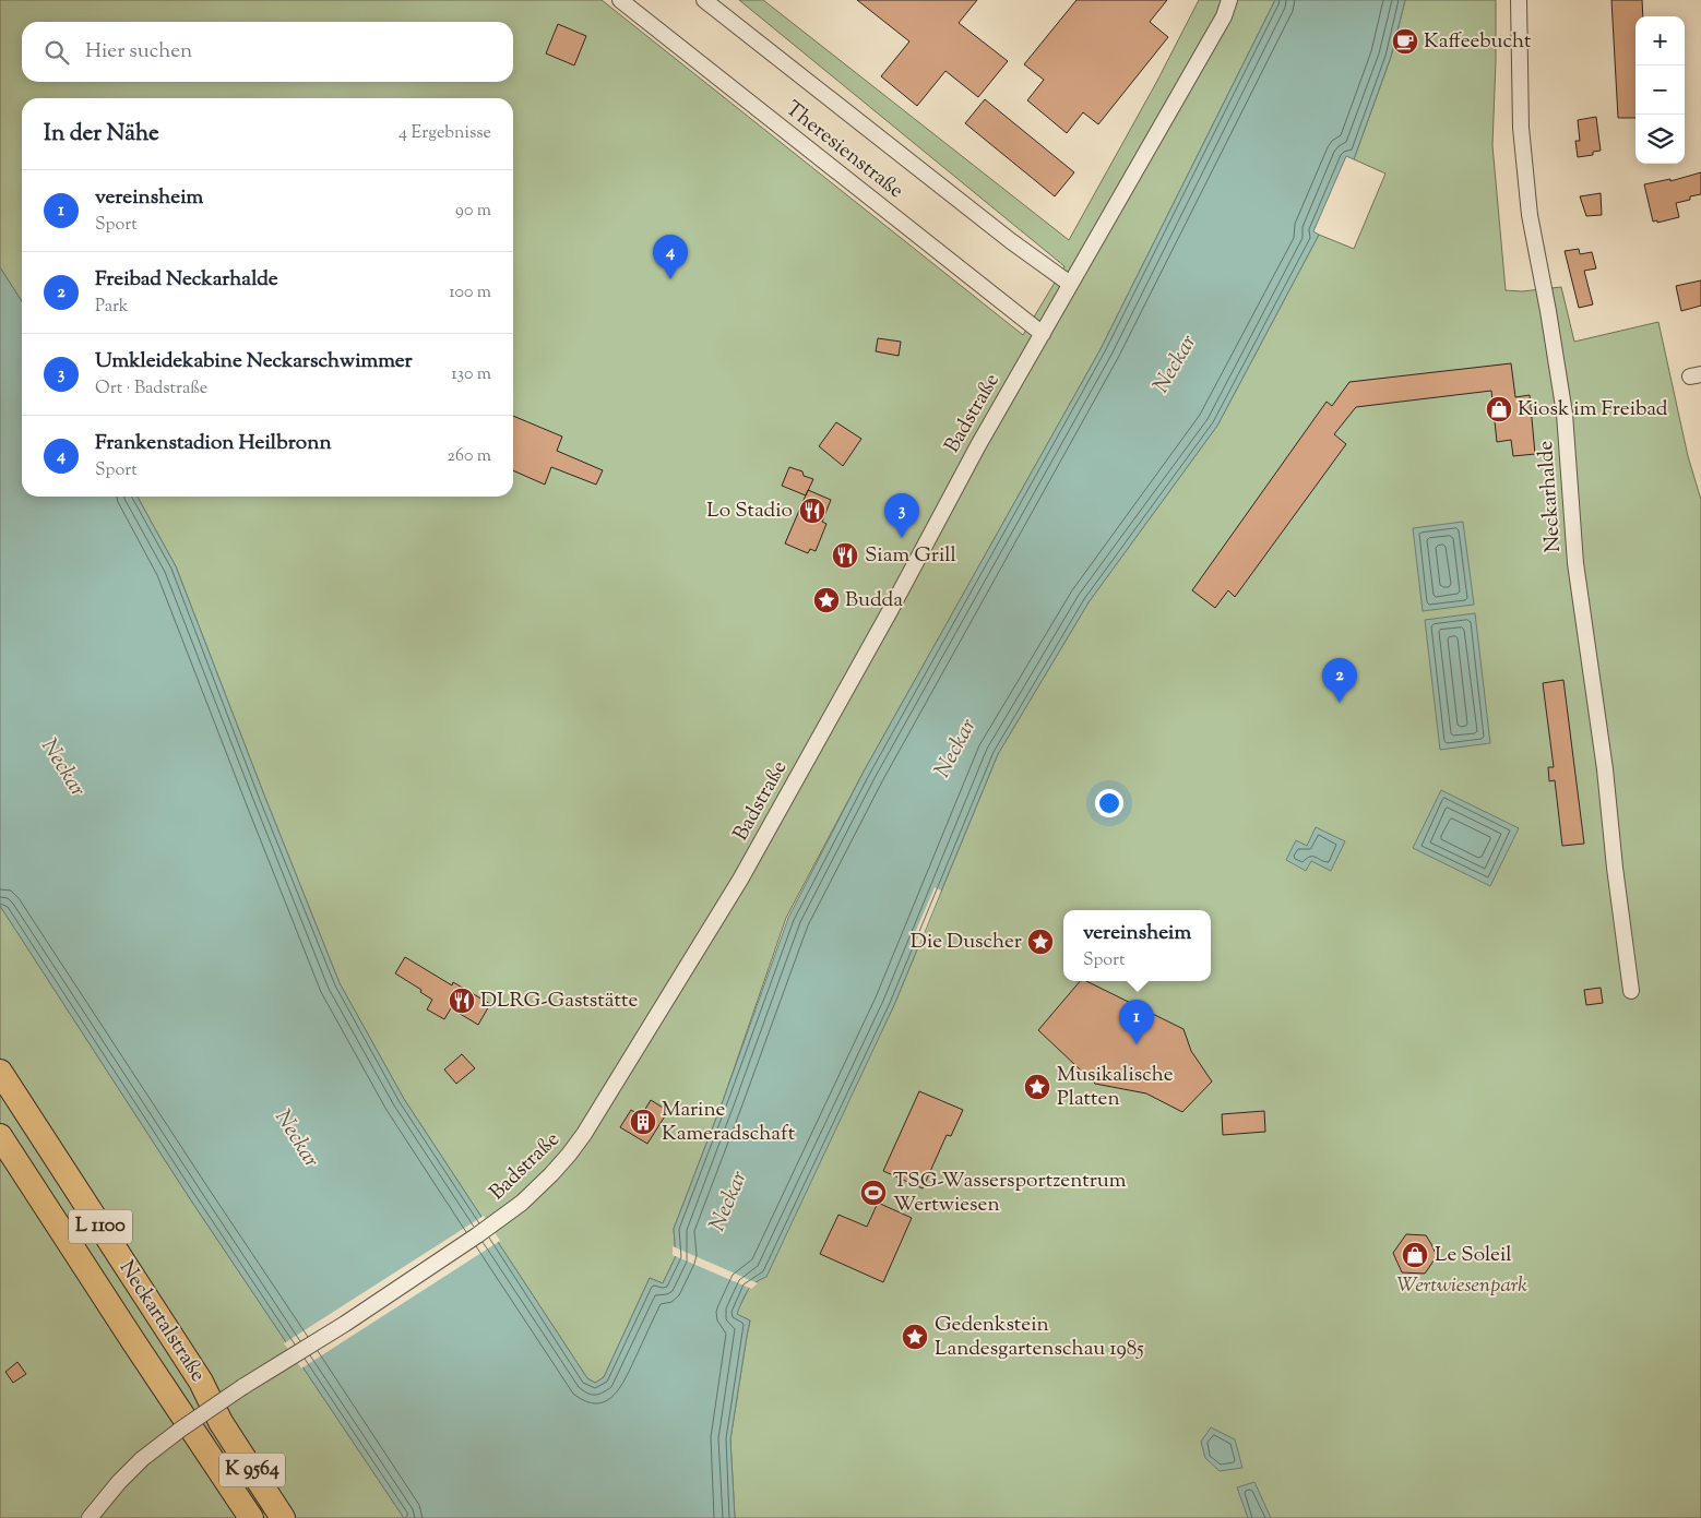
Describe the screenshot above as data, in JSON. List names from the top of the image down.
{
  "streets": {
    "main road": ["L 1100", "Neckartalstraße", "K 9564"],
    "street": ["Theresienstraße", "Badstraße", "Neckarhalde"]
  },
  "crossings": [
    ["Theresienstraße", "Badstraße"]
  ],
  "water": ["Neckar"],
  "parks": ["Wertwiesenpark"],
  "places": {
    "cafe": ["Kaffeebucht"],
    "shop": ["Kiosk im Freibad", "Le Soleil"],
    "restaurant": ["Lo Stadio", "Siam Grill", "DLRG-Gaststätte"],
    "place": [
      "Budda",
      "Die Duscher",
      "Musikalische Platten",
      "Gedenkstein Landesgartenschau 1985"
    ],
    "building": ["Marine Kameradschaft"],
    "sports": ["TSG-Wassersportzentrum Wertwiesen"]
  },
  "page": {
    "map_buttons": ["+", "−"],
    "search": "Hier suchen",
    "heading": ["In der Nähe", "4 Ergebnisse"],
    "list": [
      {
        "mark": "1",
        "name": "vereinsheim",
        "note": "Sport",
        "value": "90 m"
      },
      {
        "mark": "2",
        "name": "Freibad Neckarhalde",
        "note": "Park",
        "value": "100 m"
      },
      {
        "mark": "3",
        "name": "Umkleidekabine Neckarschwimmer",
        "note": "Ort · Badstraße",
        "value": "130 m"
      },
      {
        "mark": "4",
        "name": "Frankenstadion Heilbronn",
        "note": "Sport",
        "value": "260 m"
      }
    ],
    "pins": [
      "4",
      "3",
      "2",
      "1"
    ],
    "popup": ["vereinsheim", "Sport"]
  }
}
